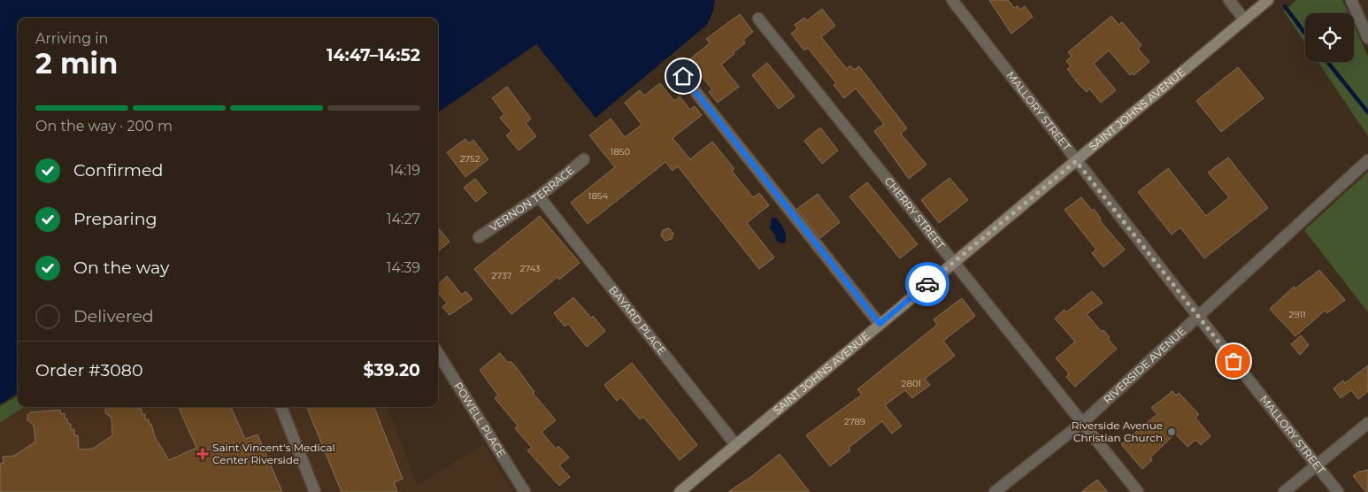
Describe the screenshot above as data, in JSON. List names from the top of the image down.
{
  "streets": {
    "main road": ["SAINT JOHNS AVENUE"],
    "street": [
      "MALLORY STREET",
      "VERNON TERRACE",
      "CHERRY STREET",
      "BAYARD PLACE",
      "RIVERSIDE AVENUE",
      "POWELL PLACE"
    ]
  },
  "crossings": [
    ["SAINT JOHNS AVENUE", "MALLORY STREET"],
    ["SAINT JOHNS AVENUE", "CHERRY STREET"],
    ["SAINT JOHNS AVENUE", "BAYARD PLACE"],
    ["MALLORY STREET", "RIVERSIDE AVENUE"],
    ["VERNON TERRACE", "BAYARD PLACE"],
    ["CHERRY STREET", "RIVERSIDE AVENUE"]
  ],
  "places": {
    "other": ["Riverside Avenue Christian Church"],
    "health": ["Saint Vincent's Medical Center Riverside"]
  },
  "house_numbers": [
    "1850",
    "2752",
    "1854",
    "2743",
    "2737",
    "2911",
    "2801",
    "2789"
  ],
  "page": {
    "heading": ["2 min", "Arriving in", "14:47–14:52"],
    "panel": ["Order #3080", "$39.20"],
    "bar": "On the way · 200 m",
    "list": [
      ["Confirmed", "14:19"],
      ["Preparing", "14:27"],
      ["On the way", "14:39"],
      "Delivered"
    ]
  }
}
